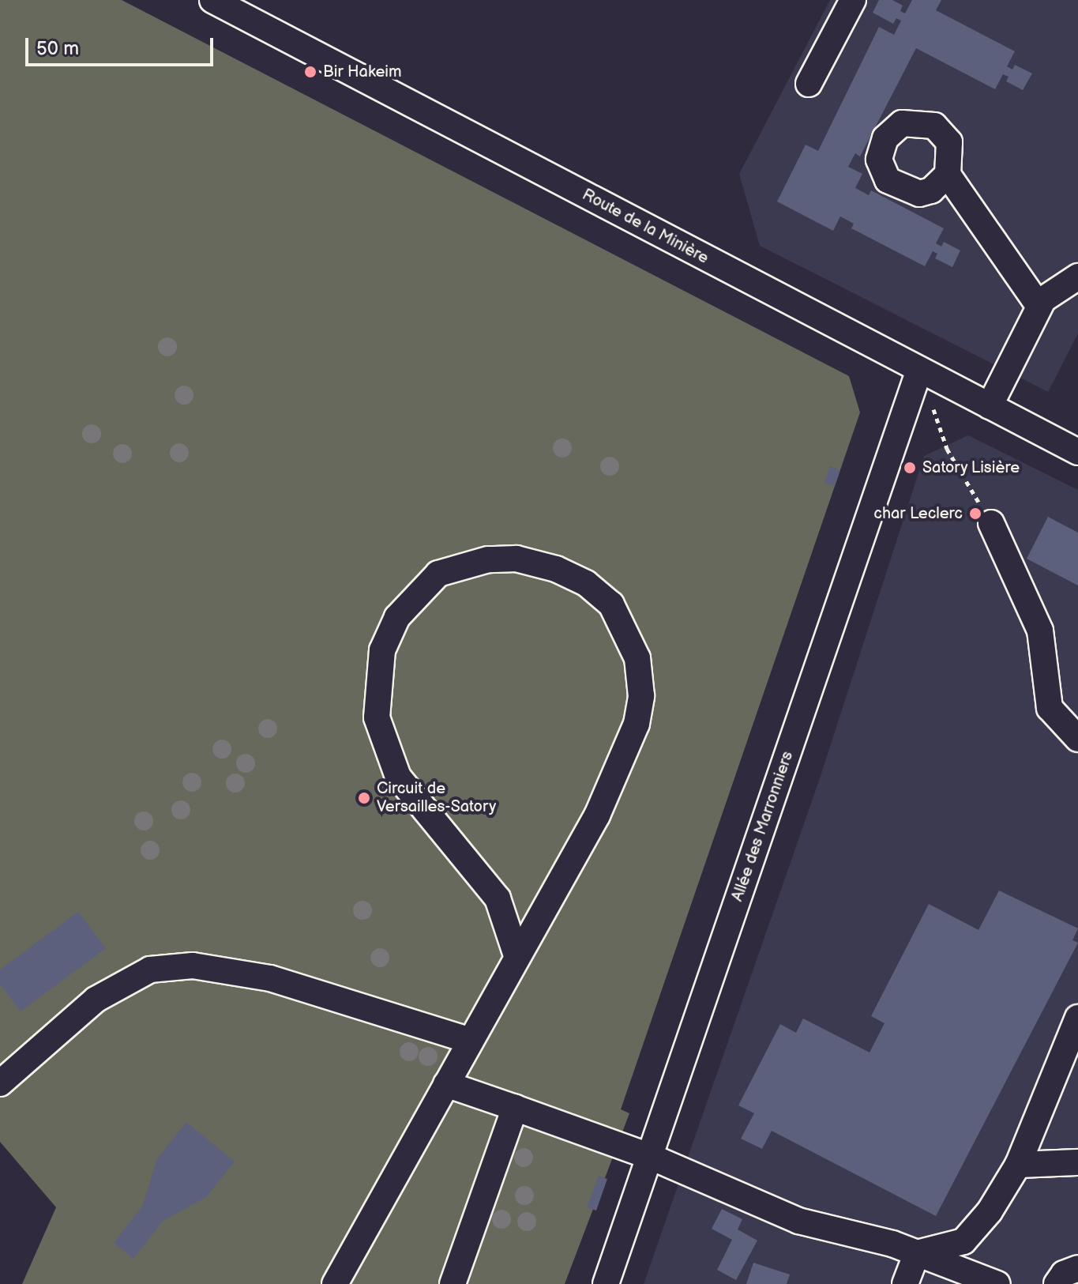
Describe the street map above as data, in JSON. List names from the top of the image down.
{
  "streets": {
    "street": ["Route de la Minière", "Allée des Marronniers"]
  },
  "crossings": [
    ["Route de la Minière", "Allée des Marronniers"]
  ],
  "places": [
    "Bir Hakeim",
    "Satory Lisière",
    "char Leclerc",
    "Circuit de Versailles-Satory"
  ],
  "scale_bar": "50 m"
}
